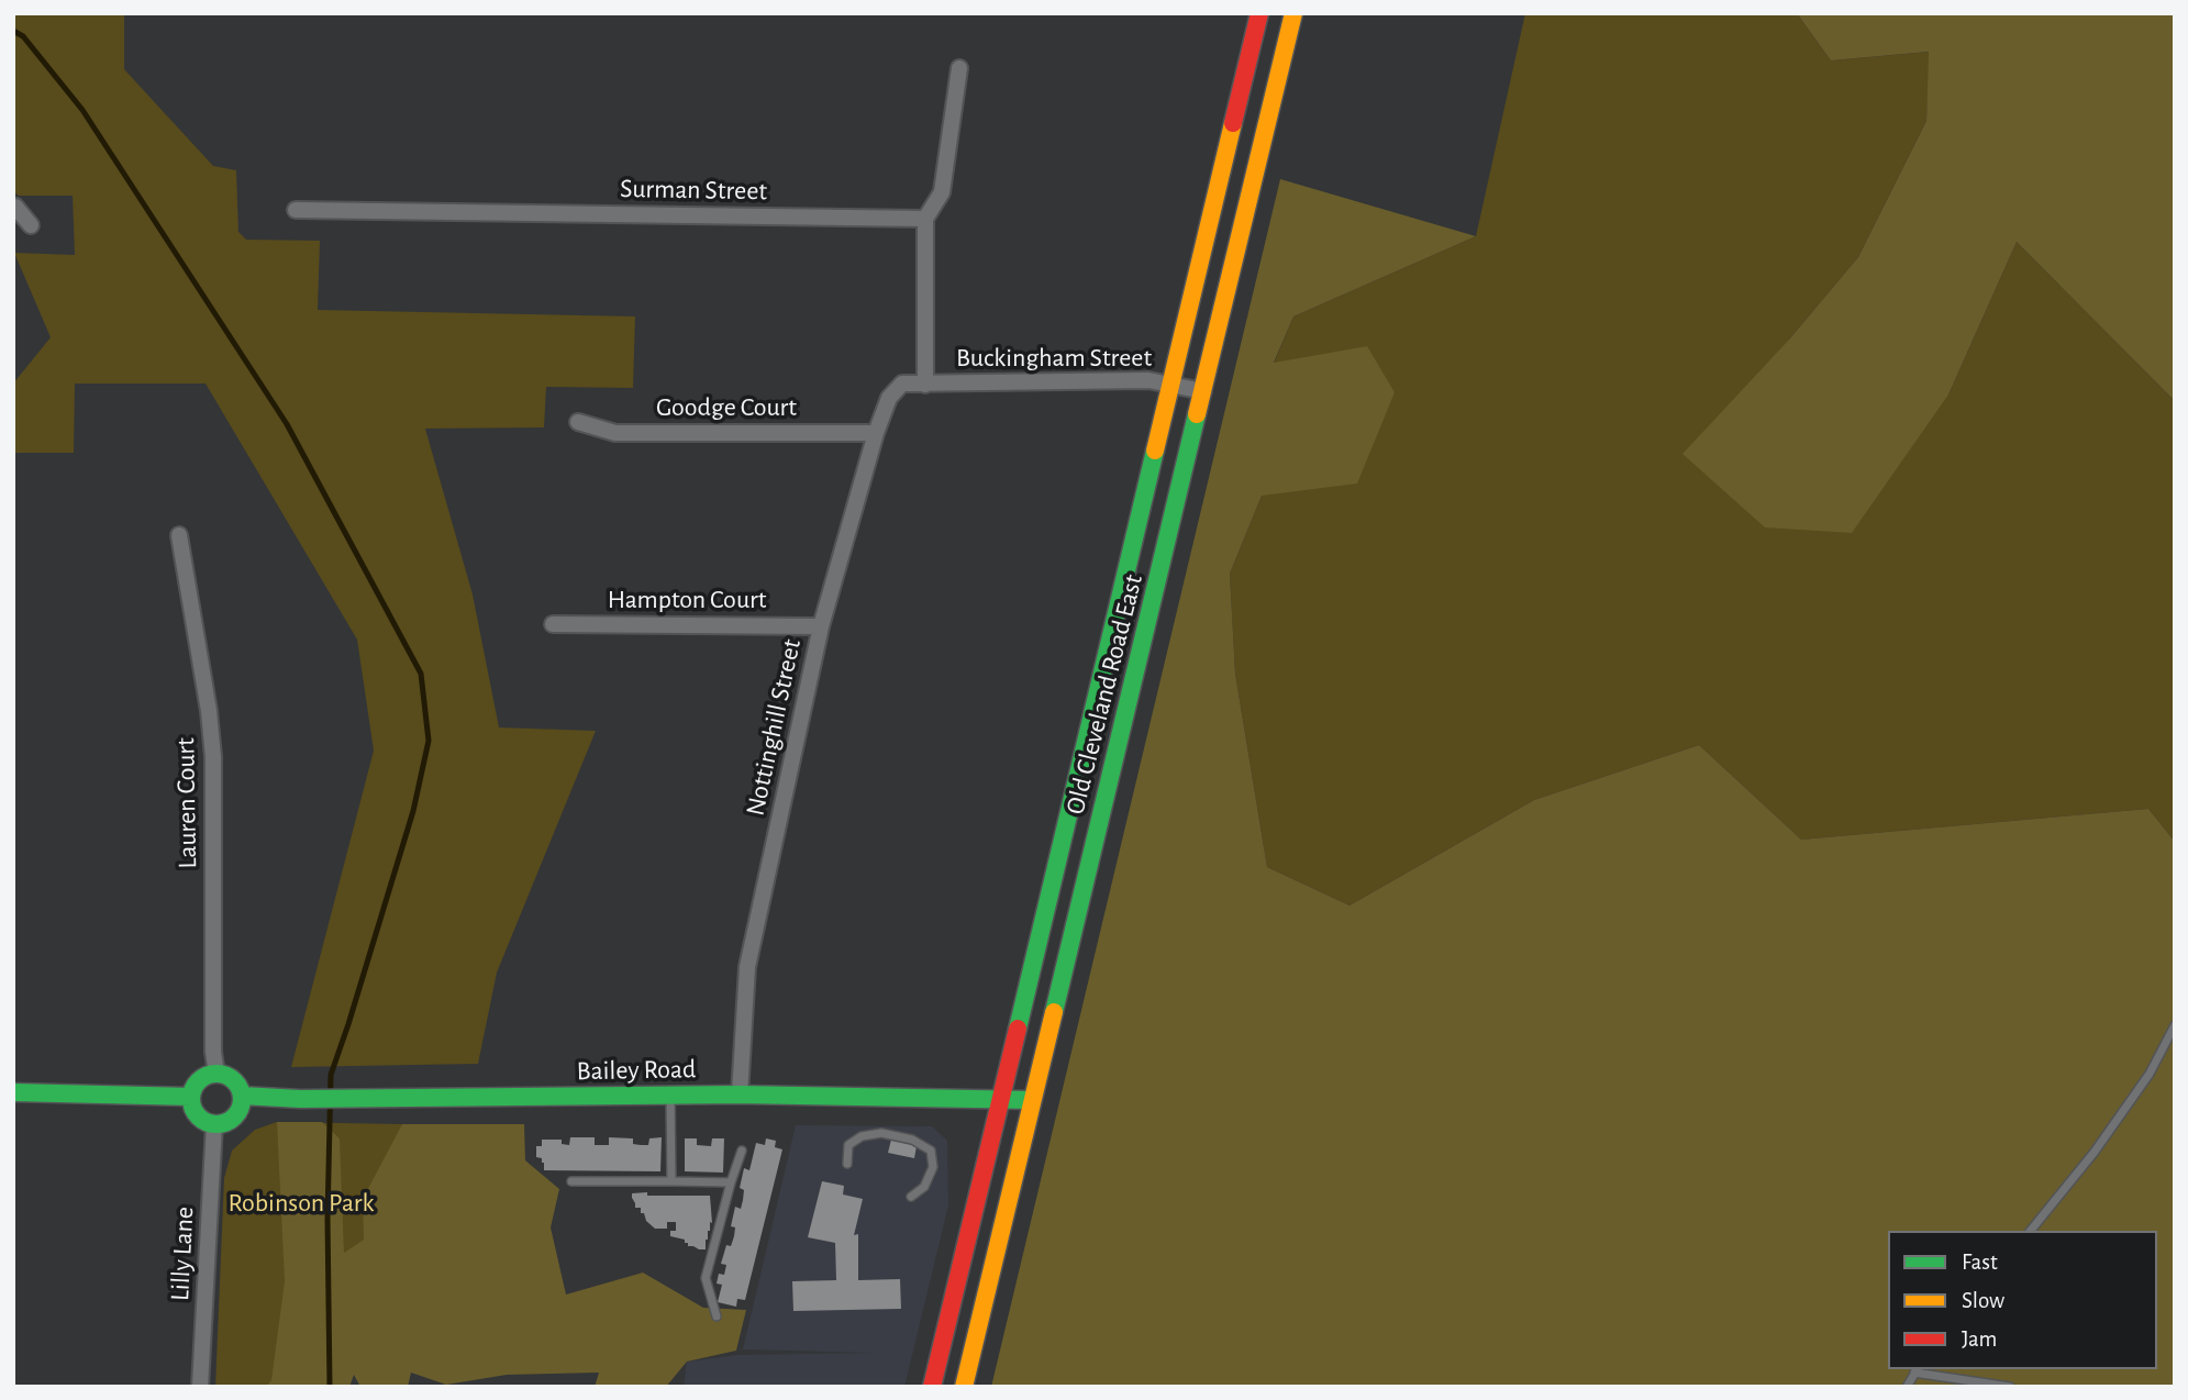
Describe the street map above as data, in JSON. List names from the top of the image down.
{
  "streets": {
    "main road": ["Old Cleveland Road East", "Bailey Road"],
    "street": [
      "Surman Street",
      "Buckingham Street",
      "Goodge Court",
      "Hampton Court",
      "Nottinghill Street",
      "Lauren Court",
      "Lilly Lane"
    ]
  },
  "crossings": [
    ["Buckingham Street", "Old Cleveland Road East"],
    ["Buckingham Street", "Nottinghill Street"],
    ["Goodge Court", "Nottinghill Street"],
    ["Hampton Court", "Nottinghill Street"],
    ["Old Cleveland Road East", "Bailey Road"],
    ["Nottinghill Street", "Bailey Road"],
    ["Lauren Court", "Bailey Road"],
    ["Lauren Court", "Lilly Lane"],
    ["Bailey Road", "Lilly Lane"]
  ],
  "parks": ["Robinson Park"],
  "legend": ["Fast", "Slow", "Jam"]
}
